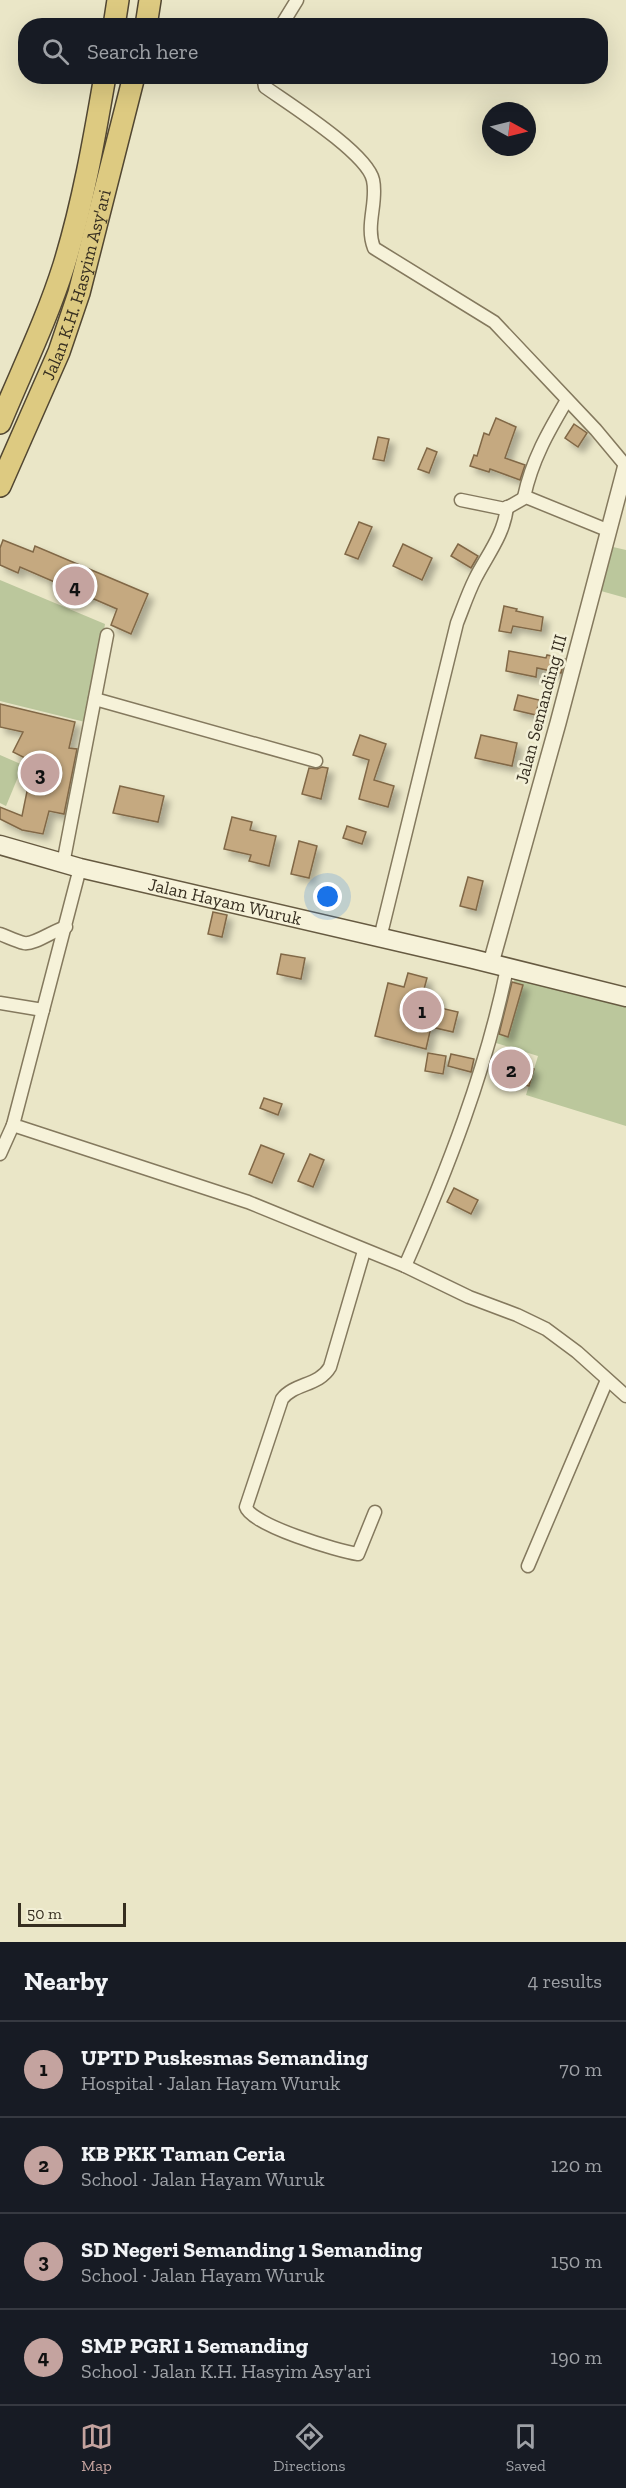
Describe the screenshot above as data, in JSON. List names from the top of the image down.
{
  "streets": {
    "highway": ["Jalan K.H. Hasyim Asy'ari"],
    "main road": ["Jalan Hayam Wuruk"],
    "street": ["Jalan Semanding III"]
  },
  "crossings": [
    ["Jalan Semanding III", "Jalan Hayam Wuruk"]
  ],
  "scale_bar": "50 m",
  "north": "right",
  "page": {
    "search": "Search here",
    "pins": [
      "4",
      "3",
      "1",
      "2"
    ],
    "scale": "50 m",
    "heading": ["Nearby", "4 results"],
    "list": [
      {
        "mark": "1",
        "name": "UPTD Puskesmas Semanding",
        "note": "Hospital · Jalan Hayam Wuruk",
        "value": "70 m"
      },
      {
        "mark": "2",
        "name": "KB PKK Taman Ceria",
        "note": "School · Jalan Hayam Wuruk",
        "value": "120 m"
      },
      {
        "mark": "3",
        "name": "SD Negeri Semanding 1 Semanding",
        "note": "School · Jalan Hayam Wuruk",
        "value": "150 m"
      },
      {
        "mark": "4",
        "name": "SMP PGRI 1 Semanding",
        "note": "School · Jalan K.H. Hasyim Asy'ari",
        "value": "190 m"
      }
    ],
    "nav": ["Map", "Directions", "Saved"]
  }
}
